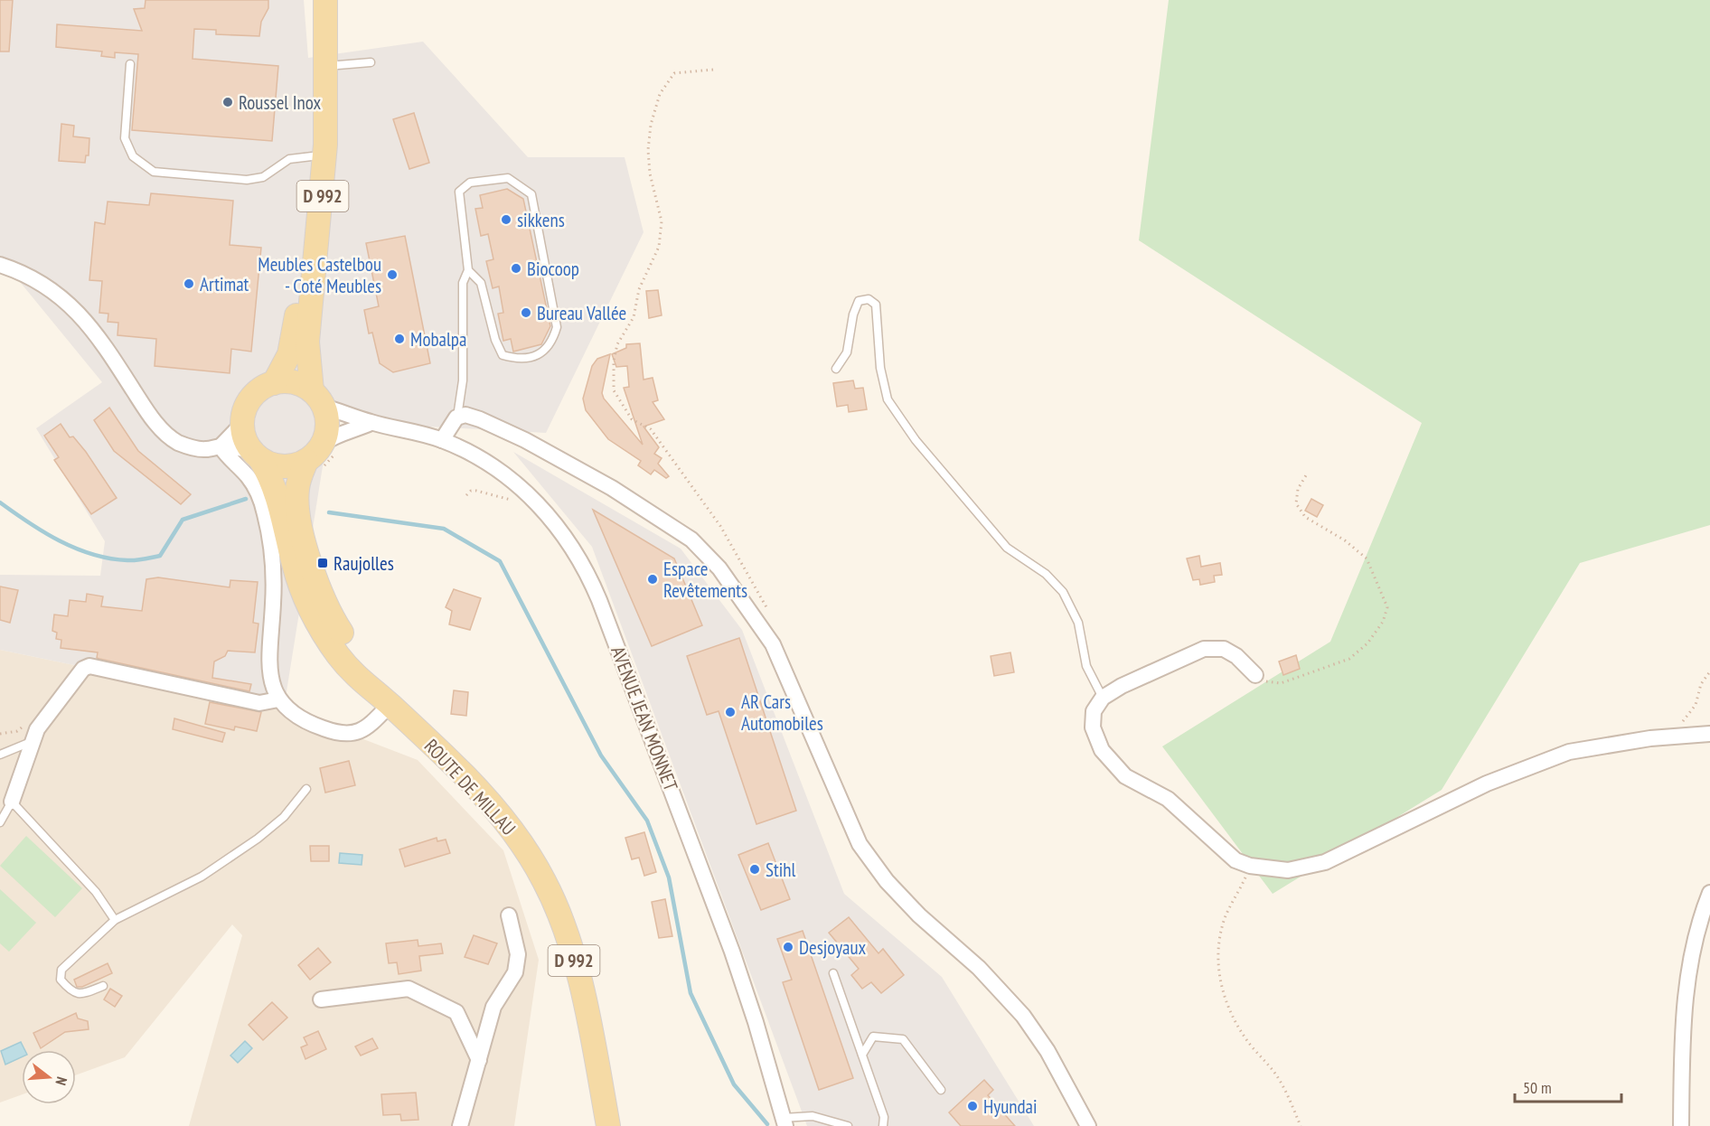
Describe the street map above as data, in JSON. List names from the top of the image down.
{
  "streets": {
    "main road": ["D 992", "ROUTE DE MILLAU"],
    "street": ["AVENUE JEAN MONNET"]
  },
  "crossings": [
    ["D 992", "AVENUE JEAN MONNET"]
  ],
  "places": {
    "other": [
      "Roussel Inox",
      "sikkens",
      "Biocoop",
      "Meubles Castelbou - Coté Meubles",
      "Artimat",
      "Bureau Vallée",
      "Mobalpa",
      "Espace Revêtements",
      "AR Cars Automobiles",
      "Stihl",
      "Desjoyaux",
      "Hyundai"
    ],
    "transit": ["Raujolles"]
  },
  "scale_bar": "50 m",
  "north": "right"
}
